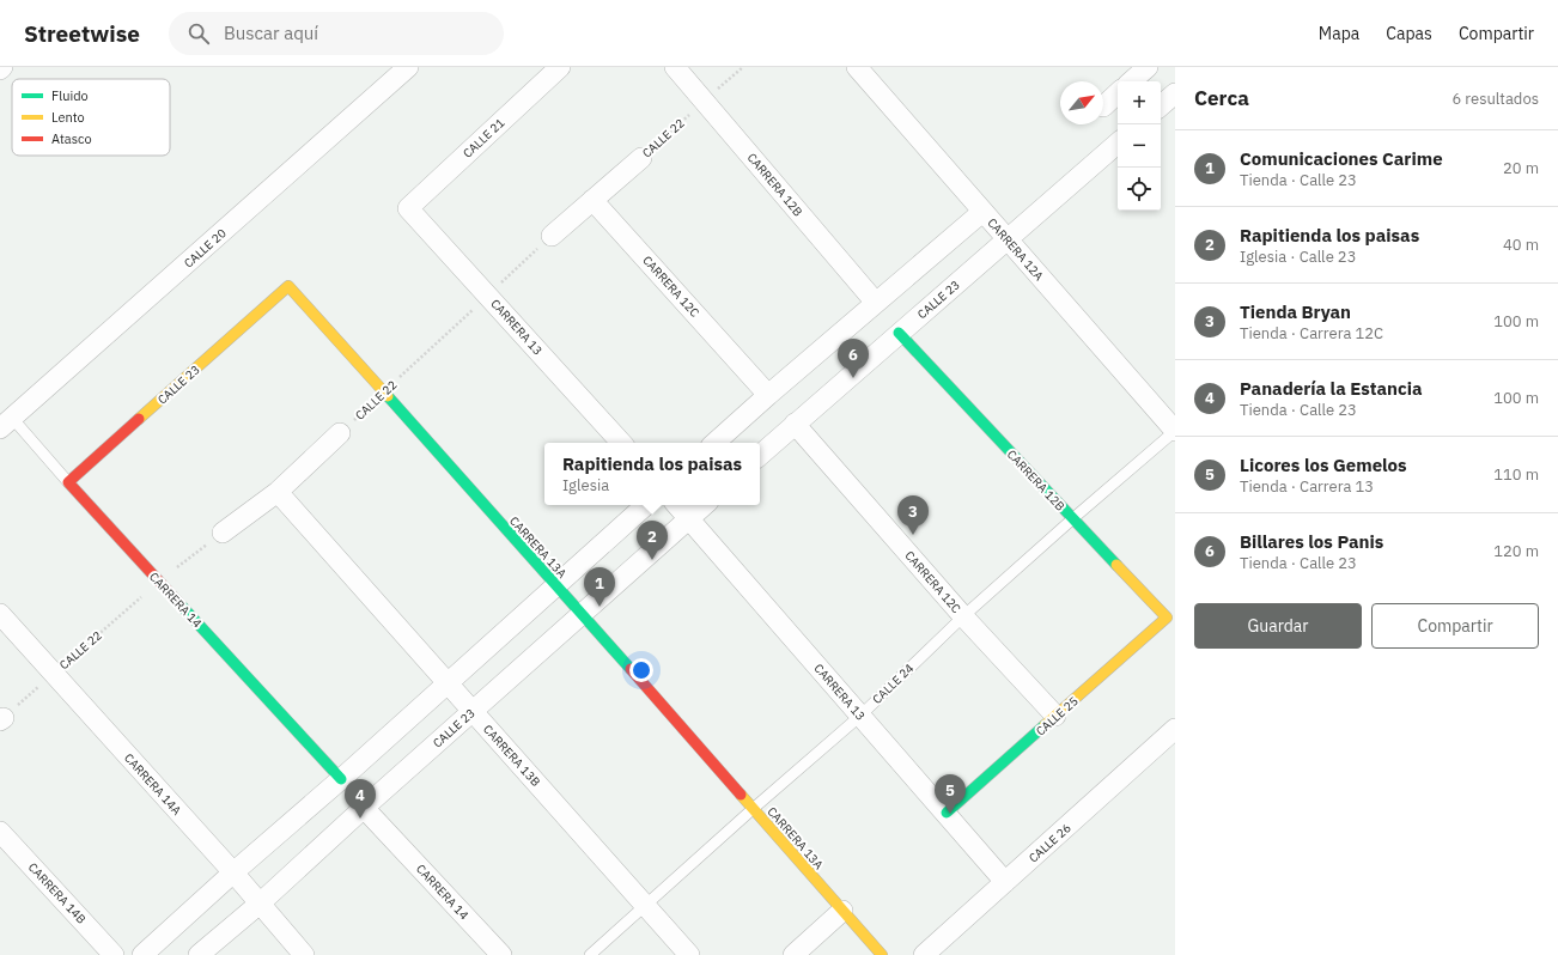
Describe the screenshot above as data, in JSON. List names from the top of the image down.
{
  "streets": {
    "street": [
      "CALLE 21",
      "CALLE 22",
      "CARRERA 12B",
      "CALLE 20",
      "CARRERA 12A",
      "CARRERA 12C",
      "CALLE 23",
      "CARRERA 13",
      "CARRERA 13A",
      "CARRERA 14",
      "CALLE 25",
      "CARRERA 13B",
      "CARRERA 14A",
      "CALLE 26",
      "CARRERA 14B"
    ],
    "lane": ["CALLE 24"]
  },
  "crossings": [
    ["CALLE 21", "CARRERA 13"],
    ["CALLE 22", "CARRERA 12B"],
    ["CALLE 22", "CARRERA 12C"],
    ["CALLE 22", "CARRERA 13"],
    ["CALLE 22", "CARRERA 13A"],
    ["CALLE 22", "CARRERA 14"],
    ["CALLE 22", "CARRERA 14A"],
    ["CARRERA 12B", "CALLE 23"],
    ["CARRERA 12B", "CALLE 24"],
    ["CARRERA 12B", "CALLE 25"],
    ["CALLE 20", "CARRERA 14"],
    ["CARRERA 12A", "CALLE 23"],
    ["CARRERA 12A", "CALLE 24"],
    ["CARRERA 12C", "CALLE 23"],
    ["CARRERA 12C", "CALLE 24"],
    ["CARRERA 12C", "CALLE 25"],
    ["CALLE 23", "CARRERA 13"],
    ["CALLE 23", "CARRERA 13A"],
    ["CALLE 23", "CARRERA 14"],
    ["CALLE 23", "CARRERA 13B"],
    ["CALLE 23", "CARRERA 14A"],
    ["CARRERA 13", "CALLE 24"],
    ["CARRERA 13", "CALLE 25"],
    ["CARRERA 13", "CALLE 26"],
    ["CARRERA 13A", "CALLE 24"],
    ["CALLE 24", "CARRERA 13B"]
  ],
  "legend": ["Fluido", "Lento", "Atasco"],
  "north": "top right",
  "page": {
    "header": "Streetwise",
    "search": "Buscar aquí",
    "nav": ["Mapa", "Capas", "Compartir"],
    "heading": ["Cerca", "6 resultados"],
    "map_buttons": ["+", "−"],
    "list": [
      {
        "mark": "1",
        "name": "Comunicaciones Carime",
        "note": "Tienda · Calle 23",
        "value": "20 m"
      },
      {
        "mark": "2",
        "name": "Rapitienda los paisas",
        "note": "Iglesia · Calle 23",
        "value": "40 m"
      },
      {
        "mark": "3",
        "name": "Tienda Bryan",
        "note": "Tienda · Carrera 12C",
        "value": "100 m"
      },
      {
        "mark": "4",
        "name": "Panadería la Estancia",
        "note": "Tienda · Calle 23",
        "value": "100 m"
      },
      {
        "mark": "5",
        "name": "Licores los Gemelos",
        "note": "Tienda · Carrera 13",
        "value": "110 m"
      },
      {
        "mark": "6",
        "name": "Billares los Panis",
        "note": "Tienda · Calle 23",
        "value": "120 m"
      }
    ],
    "pins": [
      "6",
      "3",
      "2",
      "1",
      "5",
      "4"
    ],
    "popup": ["Rapitienda los paisas", "Iglesia"],
    "buttons": ["Guardar", "Compartir"]
  }
}
